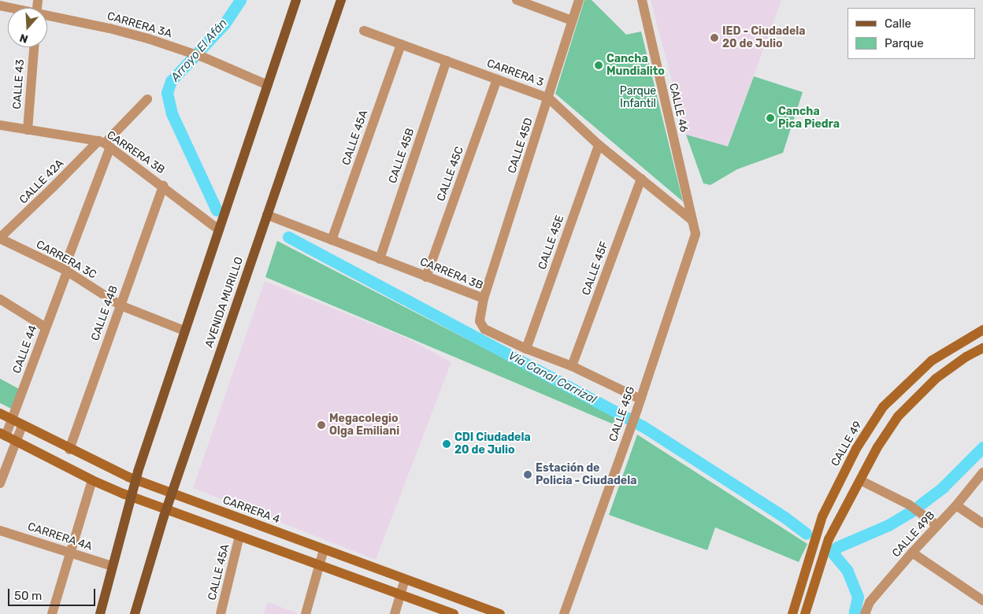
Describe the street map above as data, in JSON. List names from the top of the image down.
{
  "streets": {
    "main road": ["AVENIDA MURILLO"],
    "street": [
      "CARRERA 3A",
      "CARRERA 3",
      "CALLE 43",
      "CALLE 46",
      "CALLE 45A",
      "CALLE 45D",
      "CARRERA 3B",
      "CALLE 45B",
      "CALLE 45C",
      "CALLE 42A",
      "CALLE 45E",
      "CARRERA 3C",
      "CALLE 45F",
      "CALLE 44B",
      "CALLE 44",
      "CALLE 45G",
      "CALLE 49",
      "CARRERA 4",
      "CALLE 49B",
      "CARRERA 4A"
    ]
  },
  "crossings": [
    ["CARRERA 3", "CALLE 46"],
    ["CARRERA 3", "CALLE 45A"],
    ["CARRERA 3", "CALLE 45D"],
    ["CARRERA 3", "CALLE 45B"],
    ["CARRERA 3", "CALLE 45C"],
    ["CARRERA 3", "CALLE 45E"],
    ["CARRERA 3", "CALLE 45F"],
    ["CARRERA 3", "CALLE 45G"],
    ["CALLE 43", "CARRERA 3B"],
    ["CALLE 46", "CALLE 45G"],
    ["CALLE 45A", "CARRERA 3B"],
    ["CALLE 45D", "CARRERA 3B"],
    ["CARRERA 3B", "CALLE 45B"],
    ["CARRERA 3B", "CALLE 45C"],
    ["CARRERA 3B", "CALLE 42A"],
    ["CARRERA 3B", "CALLE 45E"],
    ["CARRERA 3B", "CALLE 45F"],
    ["CARRERA 3B", "AVENIDA MURILLO"],
    ["CARRERA 3B", "CALLE 44B"],
    ["CARRERA 3B", "CALLE 44"],
    ["CARRERA 3B", "CALLE 45G"],
    ["CALLE 42A", "CARRERA 3C"],
    ["CALLE 42A", "CALLE 44"],
    ["CARRERA 3C", "CALLE 44B"],
    ["CARRERA 3C", "CALLE 44"],
    ["AVENIDA MURILLO", "CARRERA 4"],
    ["CALLE 44B", "CARRERA 4"],
    ["CALLE 44", "CARRERA 4"]
  ],
  "water": ["Arroyo El Afán", "Via Canal Carrizal"],
  "parks": ["Parque Infantil"],
  "places": [
    "IED - Ciudadela 20 de Julio",
    "Cancha Mundialito",
    "Cancha Pica Piedra",
    "Megacolegio Olga Emiliani",
    "CDI Ciudadela 20 de Julio",
    "Estación de Policia - Ciudadela"
  ],
  "legend": ["Calle", "Parque"],
  "scale_bar": "50 m",
  "north": "bottom"
}
